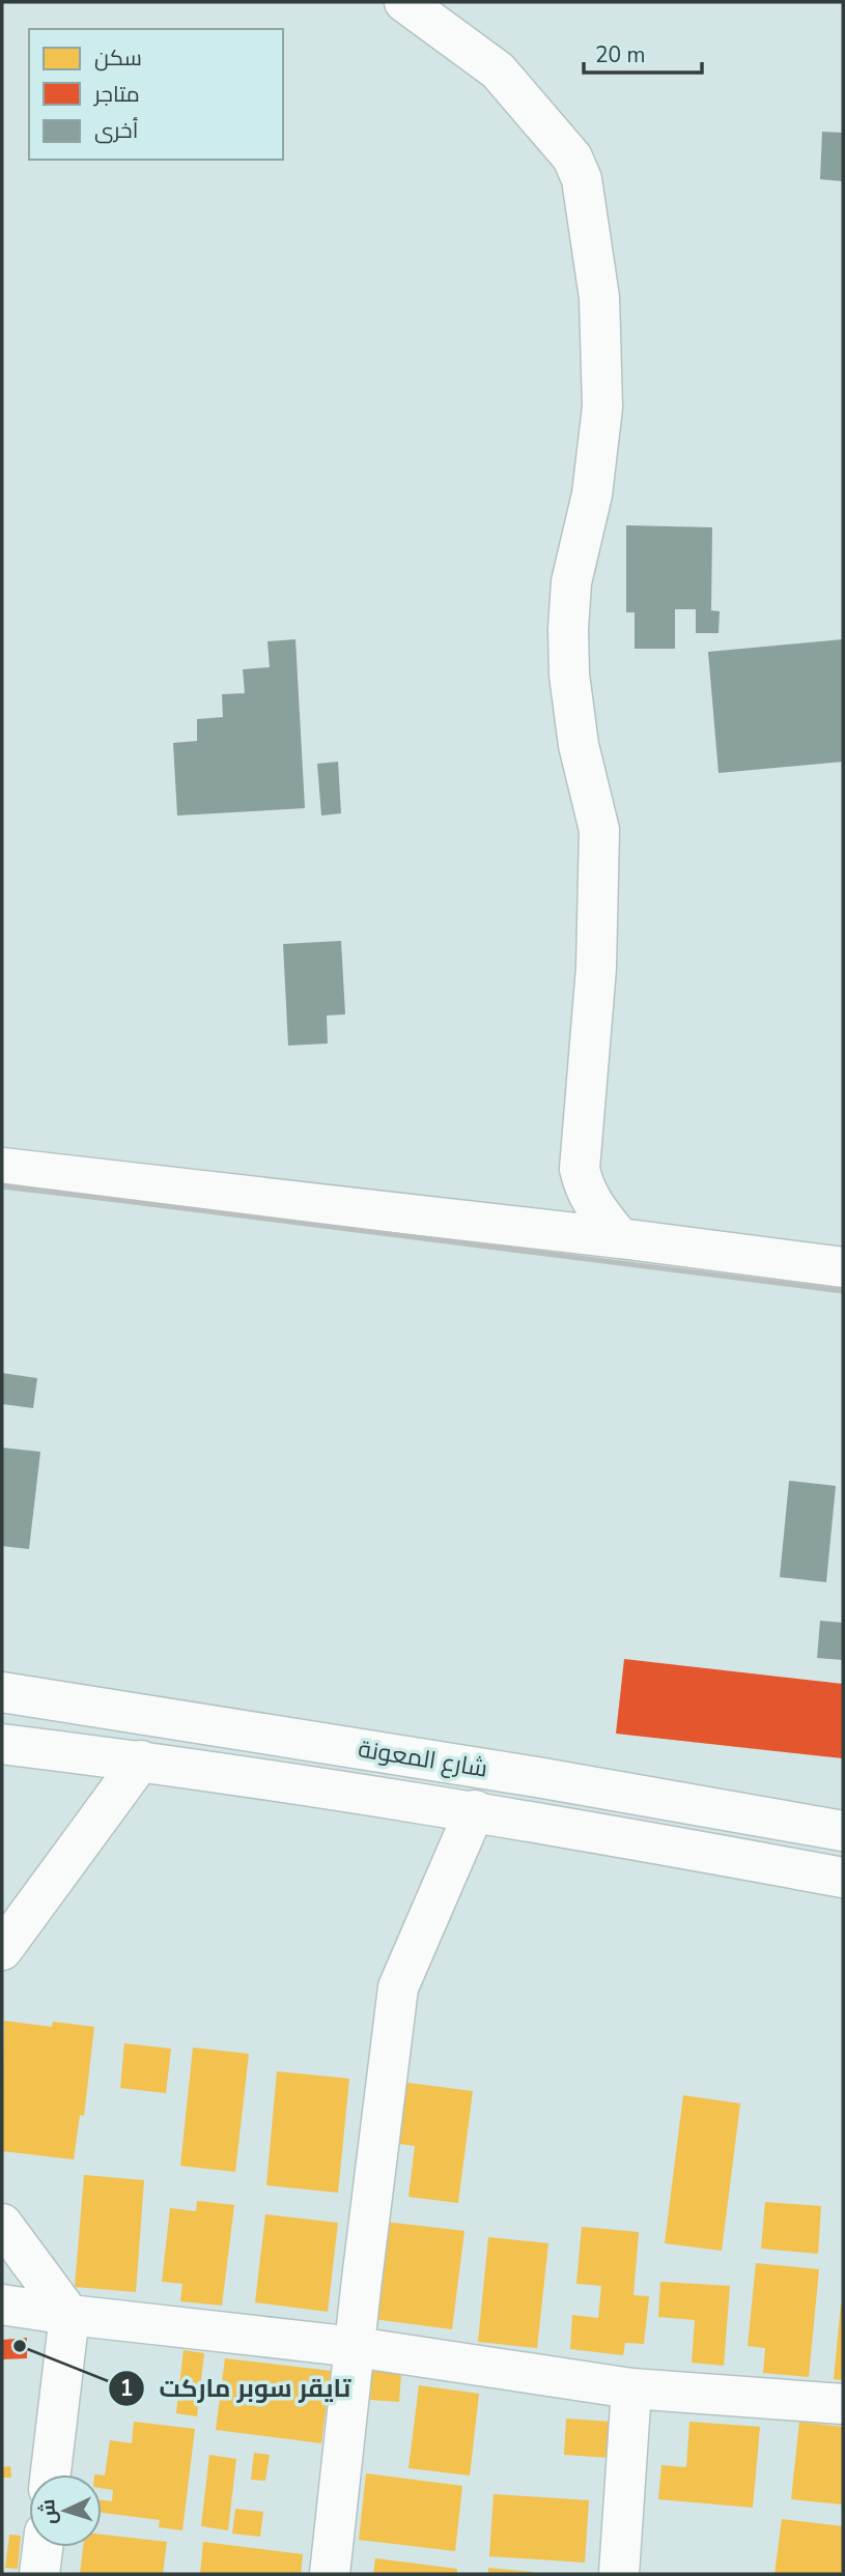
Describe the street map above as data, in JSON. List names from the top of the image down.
{
  "streets": {
    "main road": ["شارع المعونة"]
  },
  "places": ["تايقر سوبر ماركت"],
  "legend": ["سكن", "متاجر", "أخرى"],
  "scale_bar": "20 m",
  "north": "left"
}
